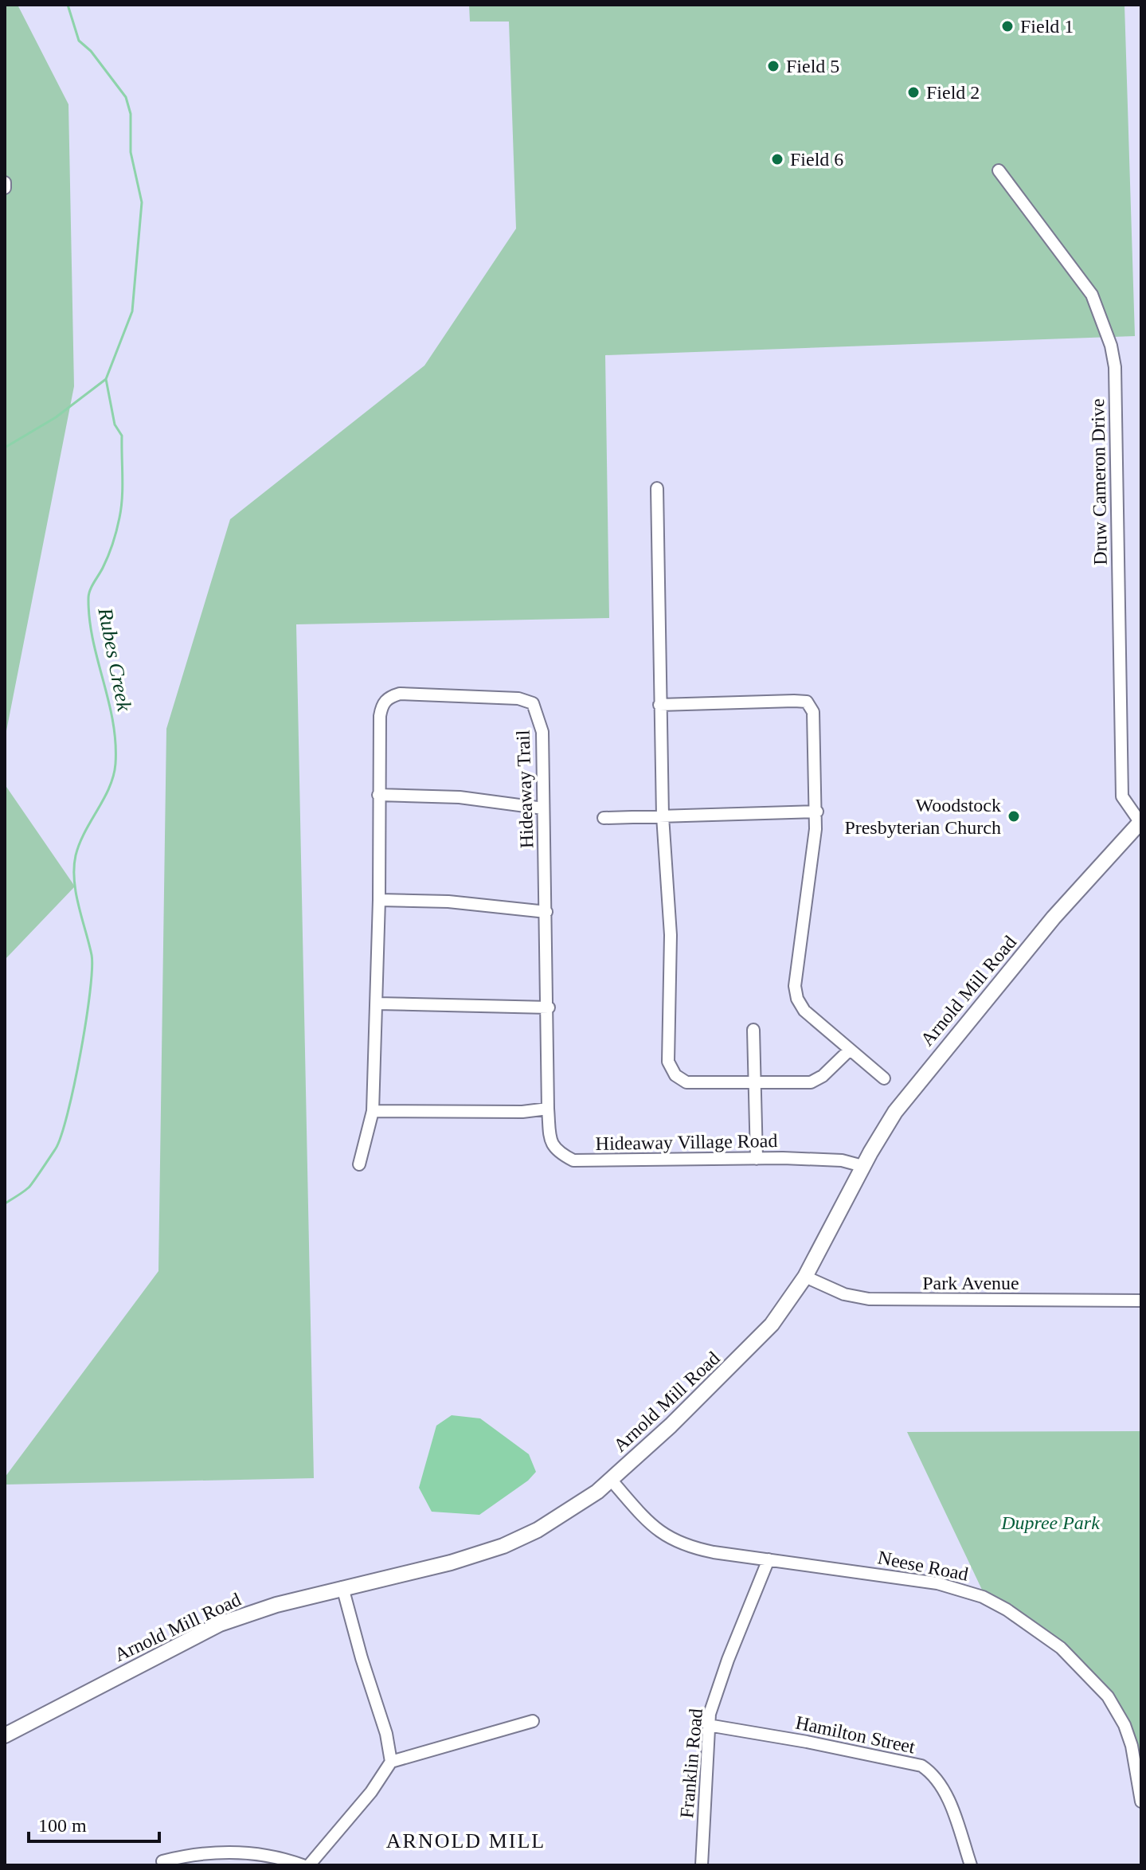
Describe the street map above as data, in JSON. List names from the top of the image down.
{
  "streets": {
    "main road": ["Arnold Mill Road"],
    "street": [
      "Druw Cameron Drive",
      "Hideaway Trail",
      "Hideaway Village Road",
      "Park Avenue",
      "Neese Road",
      "Hamilton Street",
      "Franklin Road"
    ]
  },
  "crossings": [
    ["Druw Cameron Drive", "Arnold Mill Road"],
    ["Hideaway Trail", "Hideaway Village Road"],
    ["Arnold Mill Road", "Hideaway Village Road"],
    ["Arnold Mill Road", "Park Avenue"],
    ["Arnold Mill Road", "Neese Road"],
    ["Neese Road", "Franklin Road"],
    ["Hamilton Street", "Franklin Road"]
  ],
  "districts": ["ARNOLD MILL"],
  "water": ["Rubes Creek"],
  "parks": ["Dupree Park"],
  "places": [
    "Field 1",
    "Field 5",
    "Field 2",
    "Field 6",
    "Woodstock Presbyterian Church"
  ],
  "scale_bar": "100 m"
}
